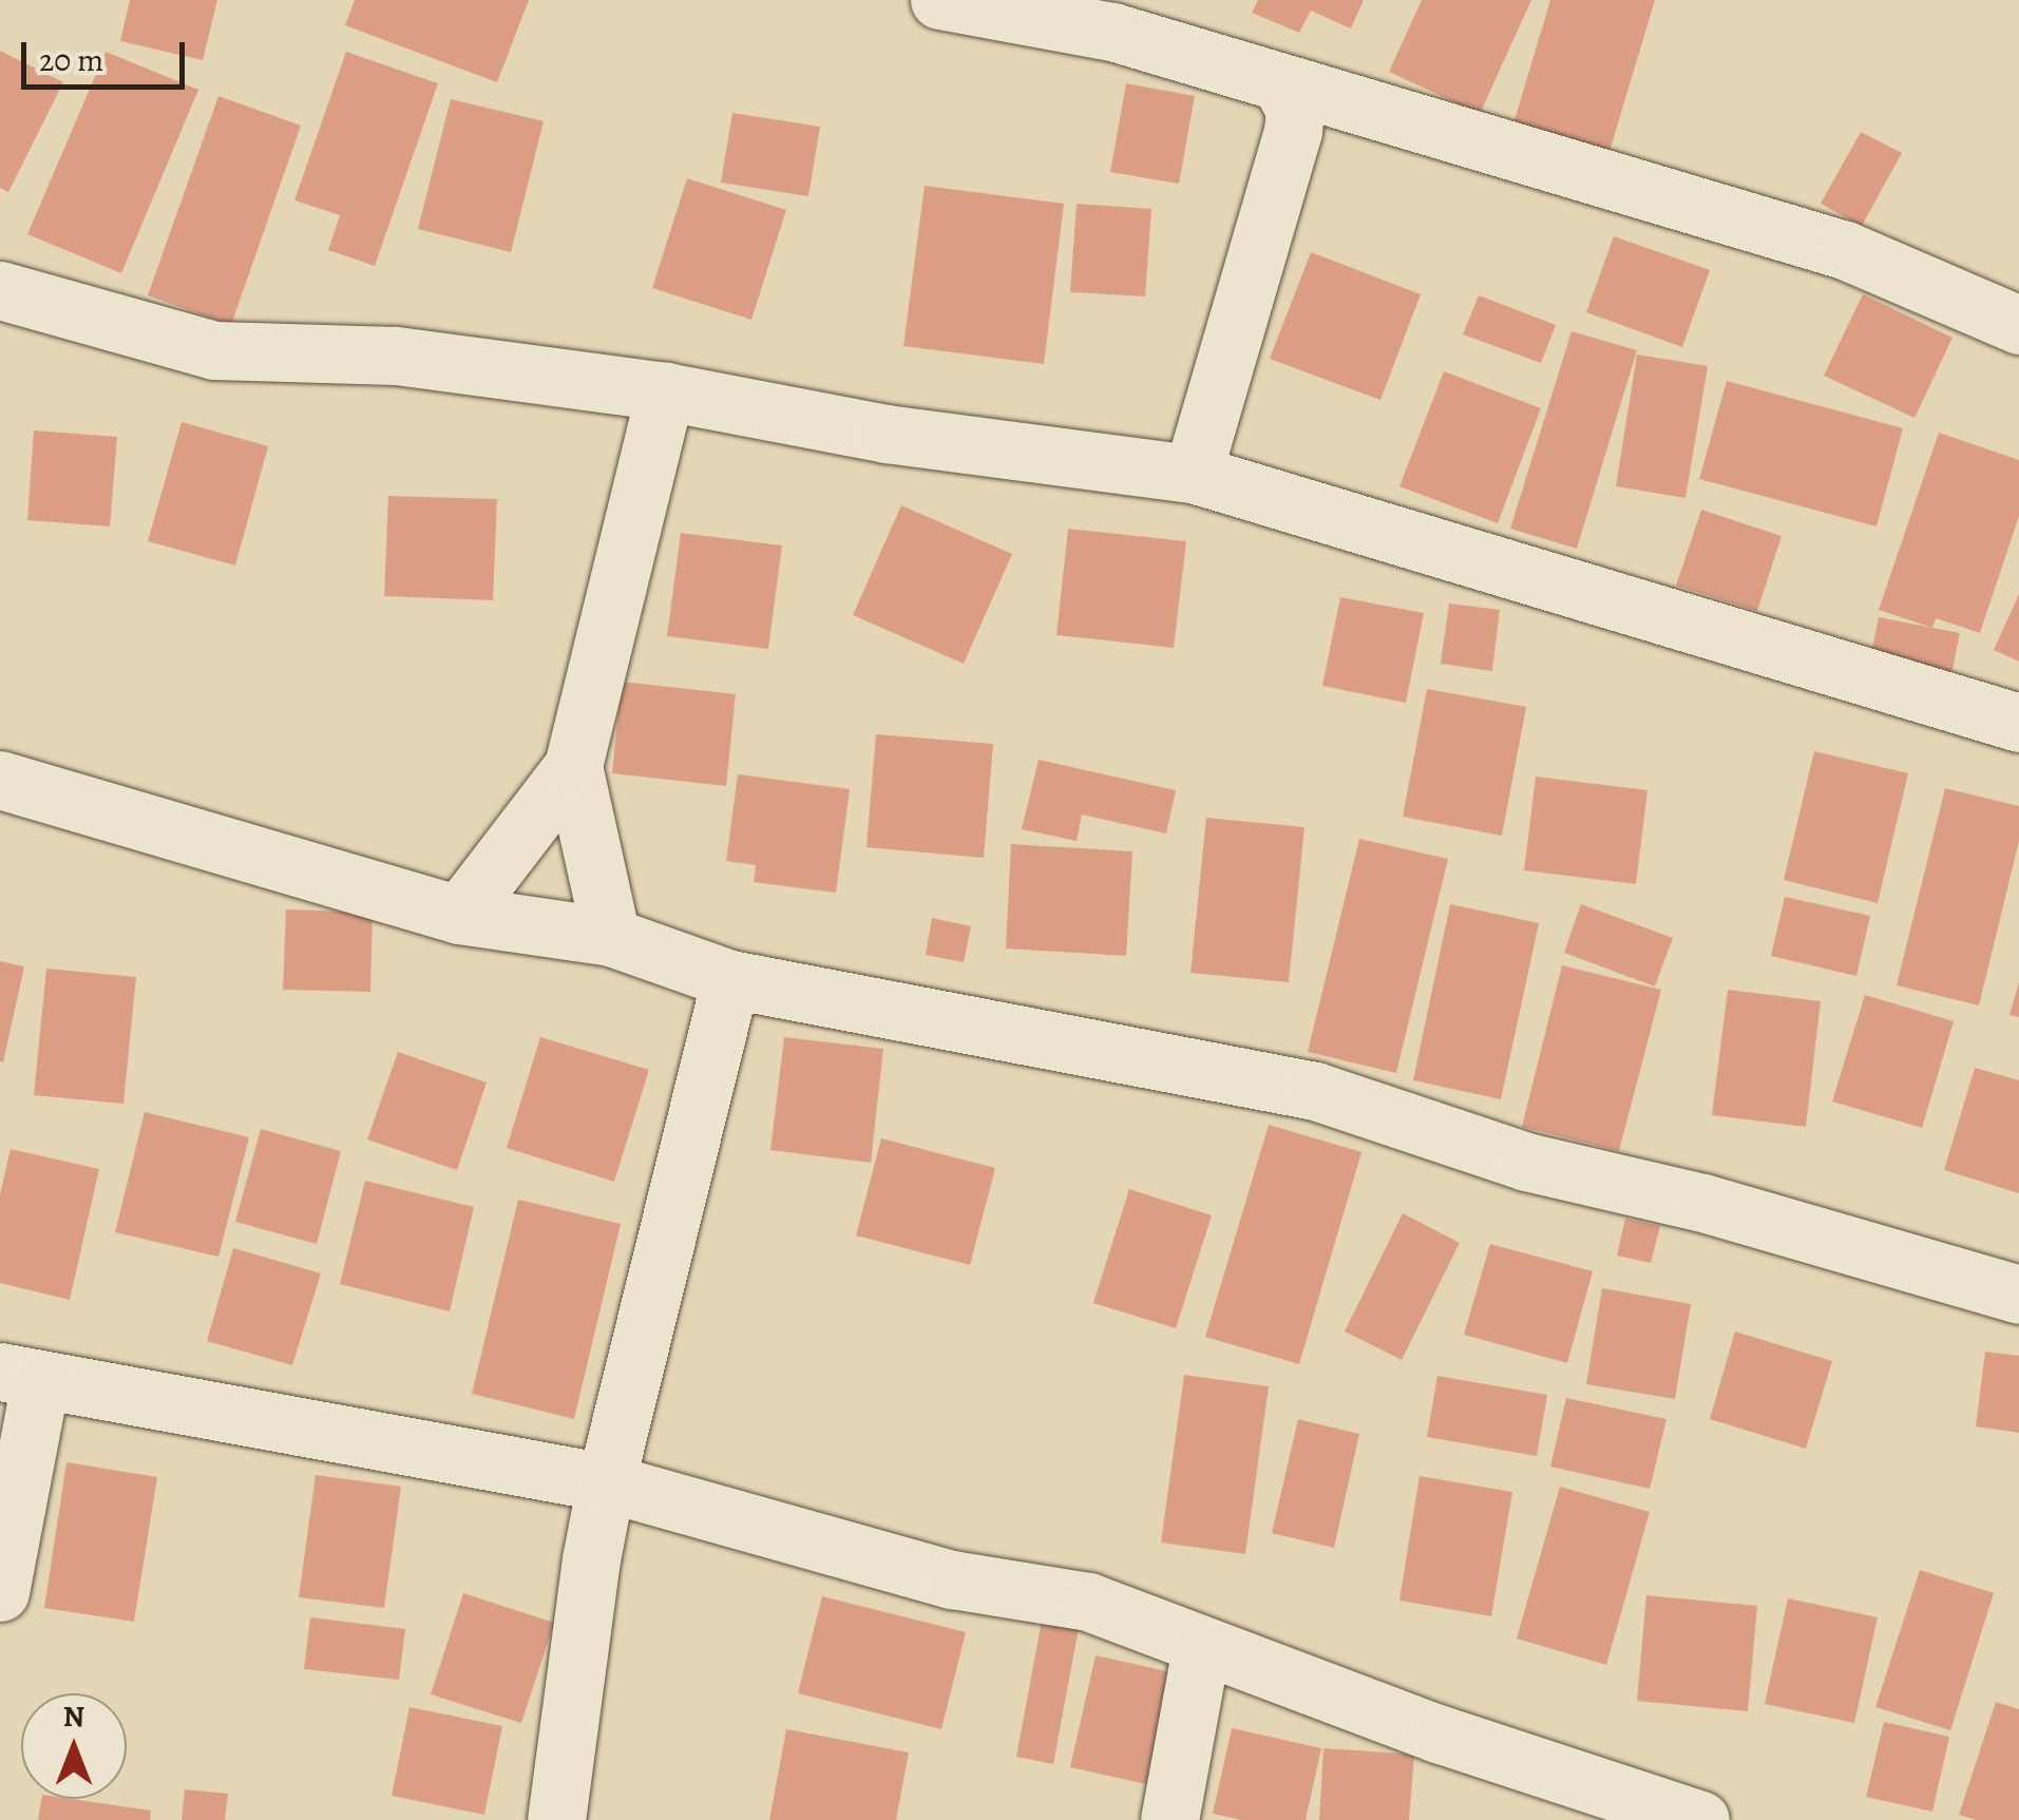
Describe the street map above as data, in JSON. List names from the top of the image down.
{
  "scale_bar": "20 m",
  "north": "top"
}
